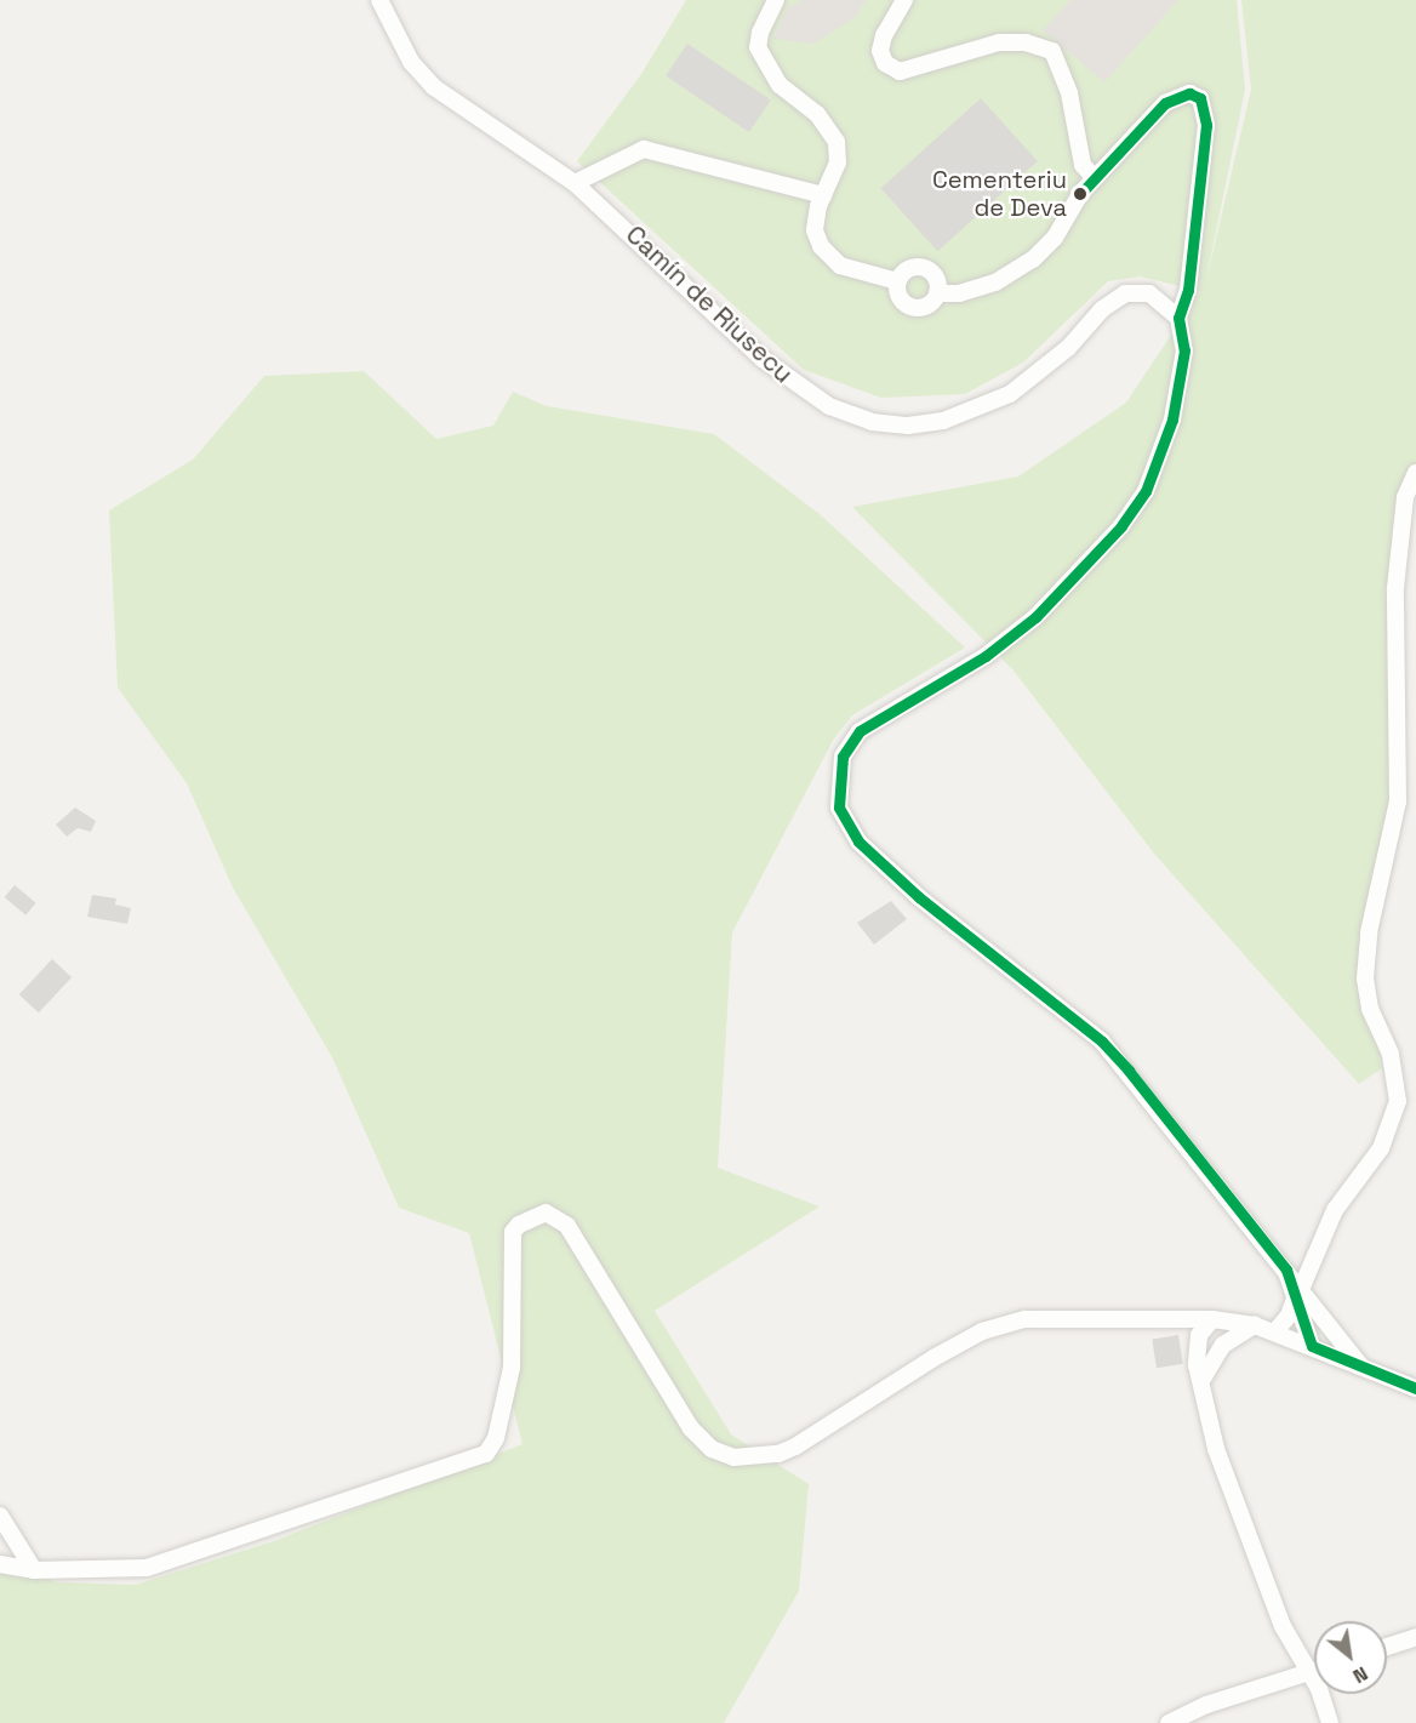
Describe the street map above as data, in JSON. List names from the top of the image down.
{
  "streets": {
    "street": ["Camín de Riusecu"]
  },
  "places": ["Cementeriu de Deva"],
  "north": "bottom right"
}
